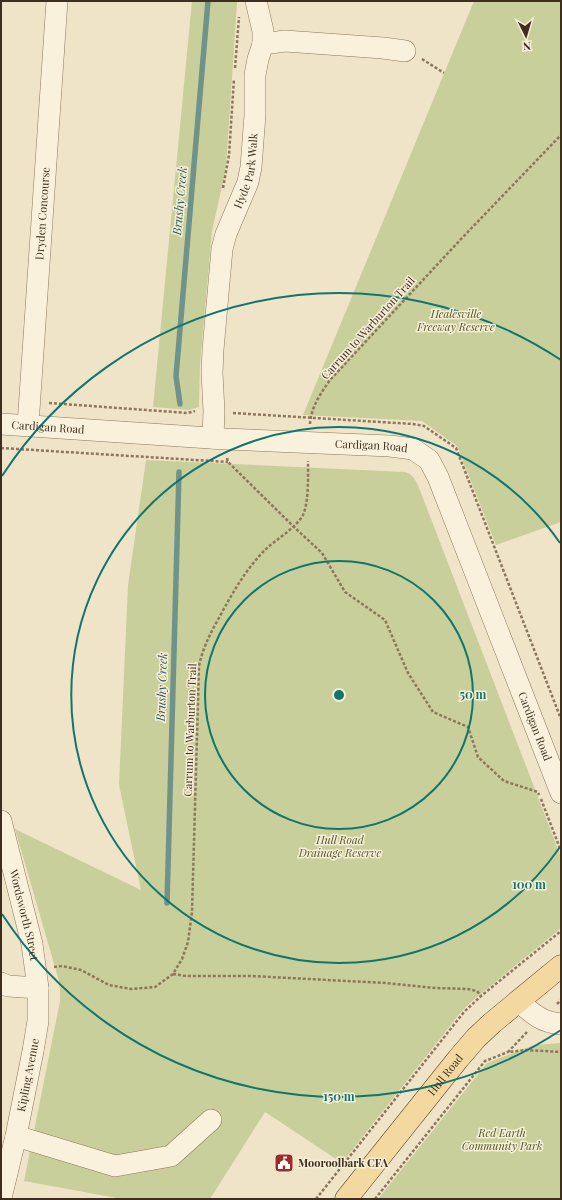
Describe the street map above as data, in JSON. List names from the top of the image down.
{
  "streets": {
    "main road": ["Hull Road"],
    "street": [
      "Hyde Park Walk",
      "Dryden Concourse",
      "Cardigan Road",
      "Wordsworth Street",
      "Kipling Avenue"
    ],
    "path": ["Carrum to Warburton Trail"]
  },
  "crossings": [
    ["Hyde Park Walk", "Cardigan Road"],
    ["Dryden Concourse", "Cardigan Road"],
    ["Carrum to Warburton Trail", "Cardigan Road"],
    ["Carrum to Warburton Trail", "Wordsworth Street"],
    ["Carrum to Warburton Trail", "Kipling Avenue"],
    ["Wordsworth Street", "Kipling Avenue"]
  ],
  "water": ["Brushy Creek"],
  "parks": ["Healesville Freeway Reserve", "Hull Road Drainage Reserve", "Red Earth Community Park"],
  "places": {
    "public building": ["Mooroolbark CFA"]
  },
  "north": "bottom",
  "rings": ["50 m", "100 m", "150 m"]
}
